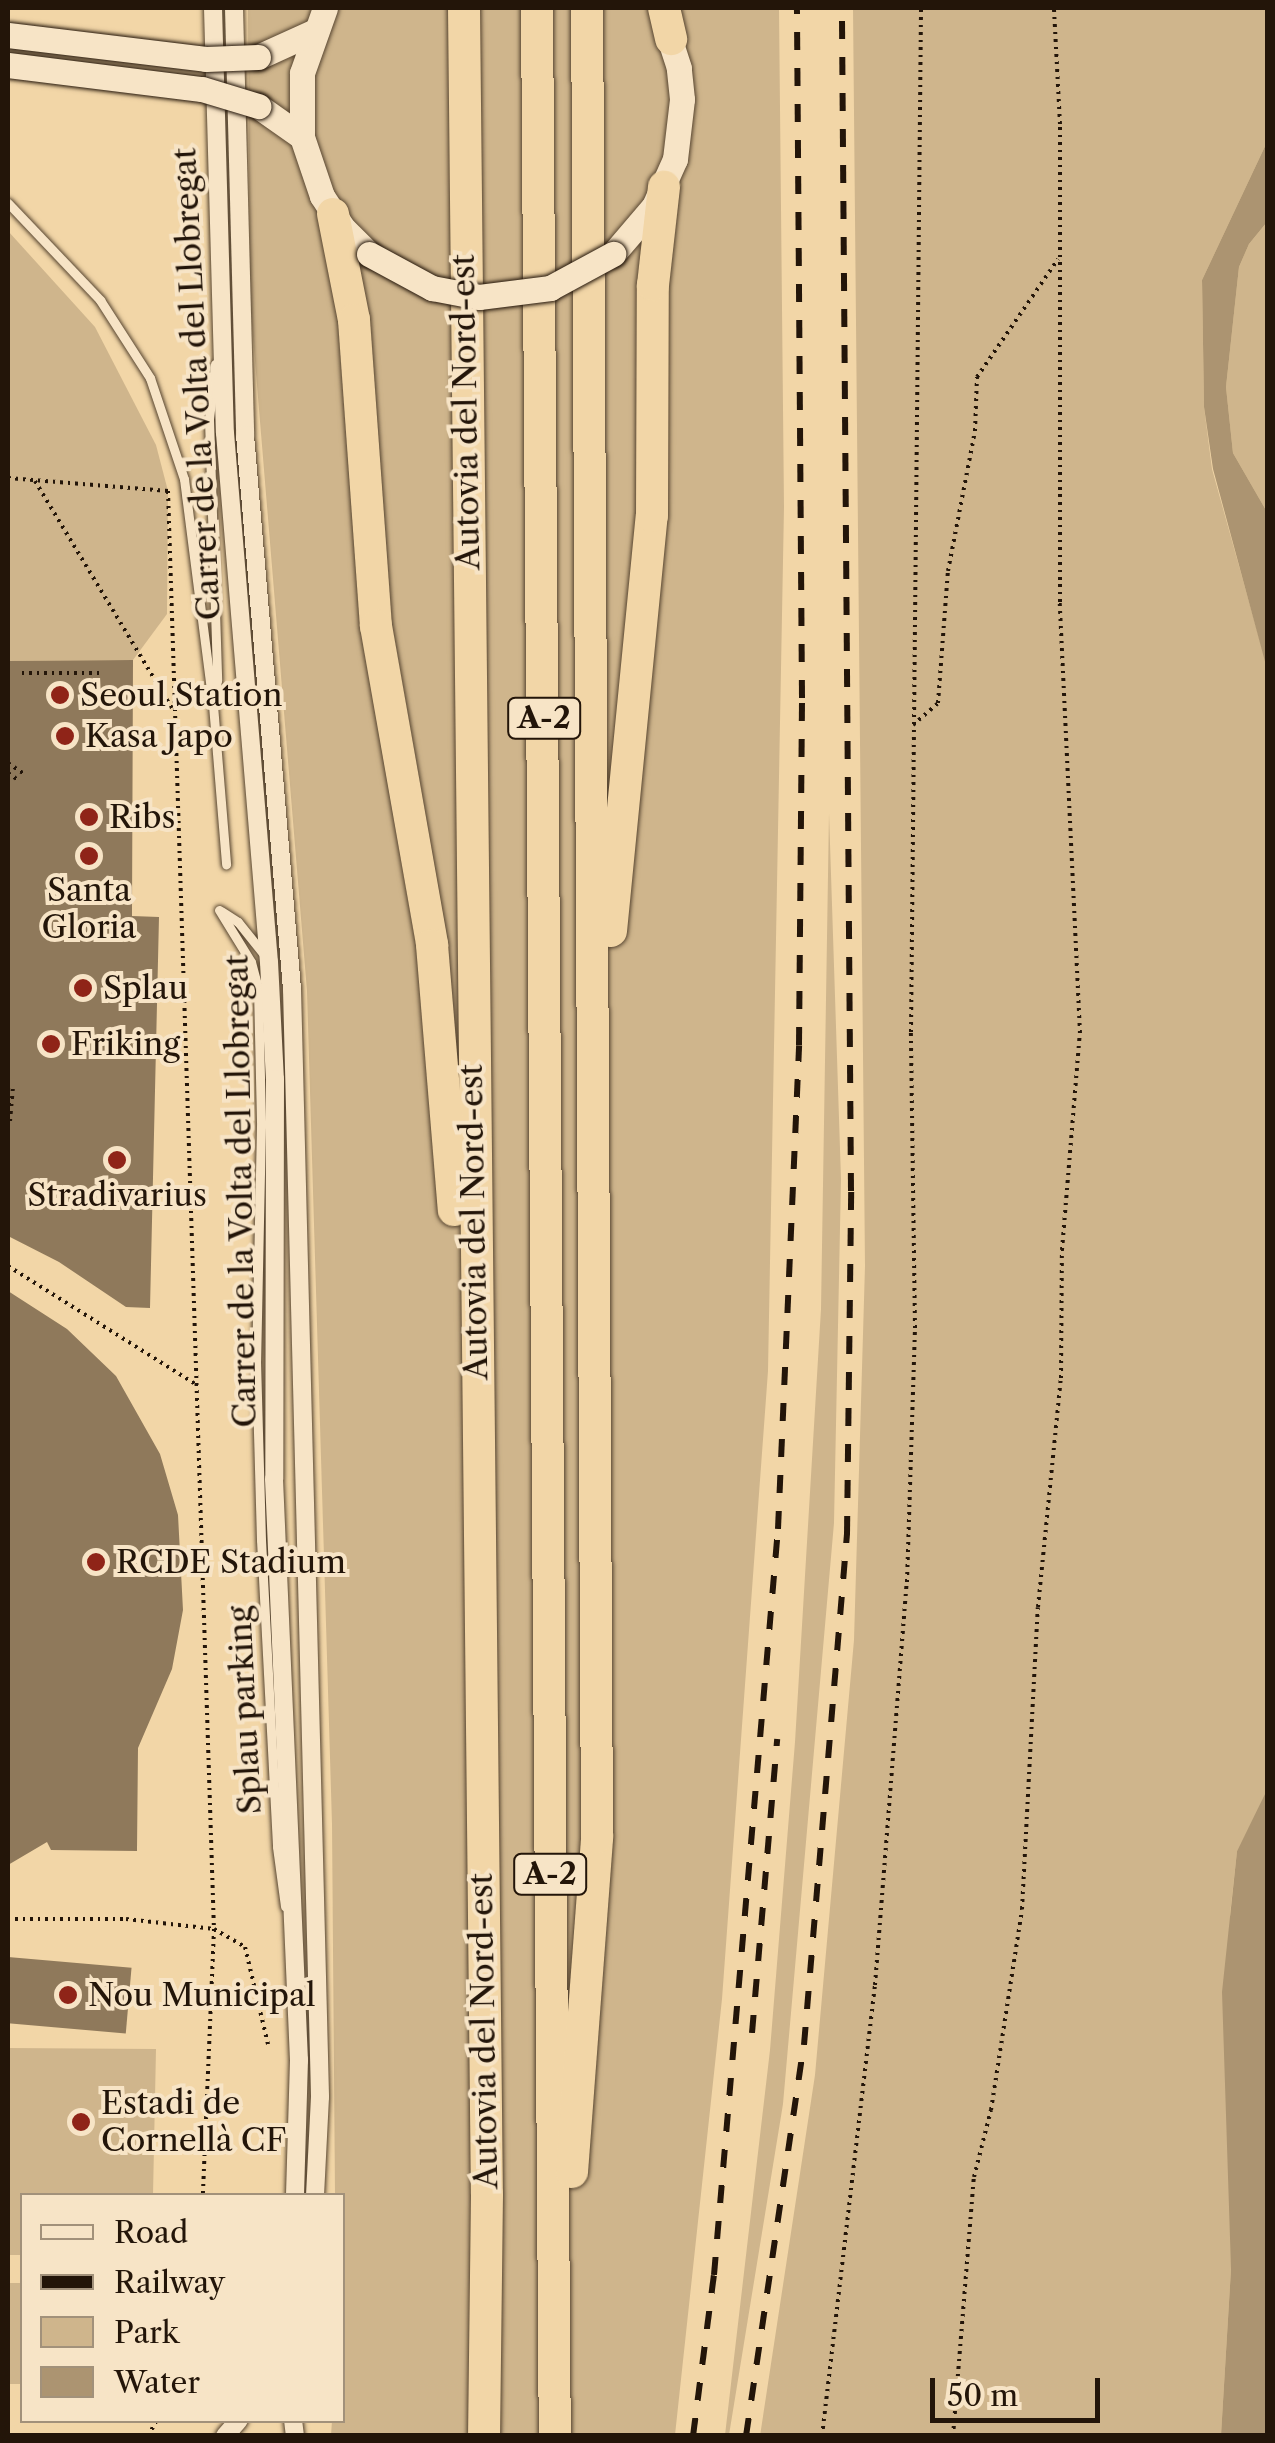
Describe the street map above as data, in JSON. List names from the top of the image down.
{
  "streets": {
    "highway": ["Autovia del Nord-est", "A-2"],
    "street": ["Carrer de la Volta del Llobregat"],
    "lane": ["Splau parking"]
  },
  "crossings": [
    ["Carrer de la Volta del Llobregat", "Splau parking"]
  ],
  "places": [
    "Seoul Station",
    "Kasa Japo",
    "Ribs",
    "Santa Gloria",
    "Splau",
    "Friking",
    "Stradivarius",
    "RCDE Stadium",
    "Nou Municipal",
    "Estadi de Cornellà CF"
  ],
  "legend": [
    "Road",
    "Railway",
    "Park",
    "Water"
  ],
  "scale_bar": "50 m"
}
